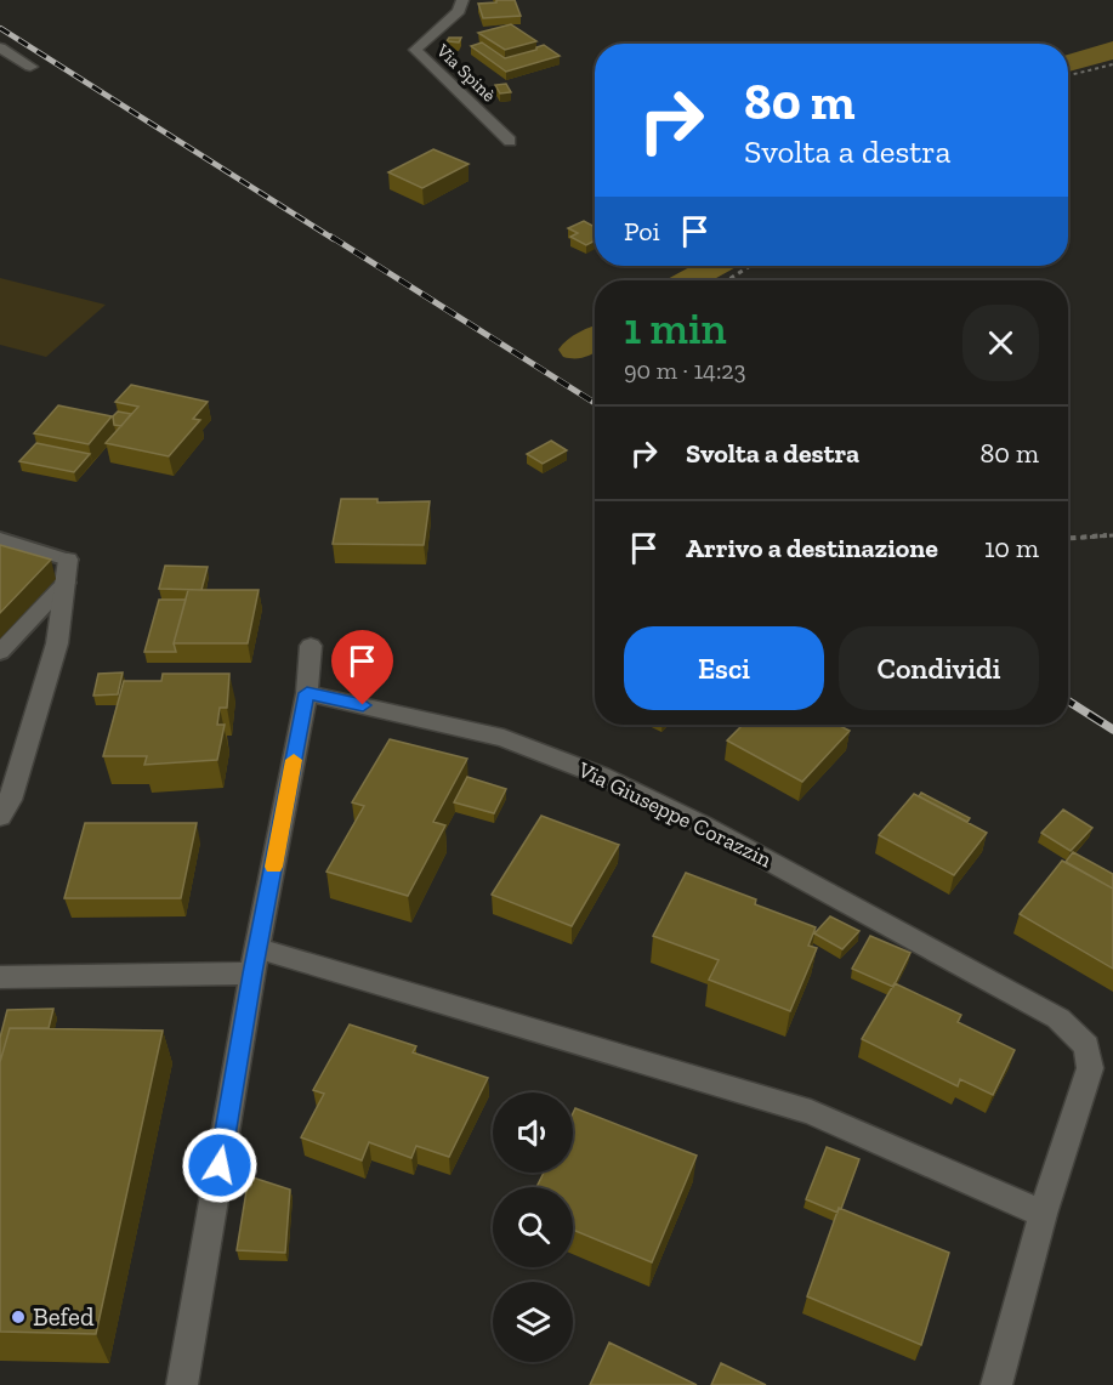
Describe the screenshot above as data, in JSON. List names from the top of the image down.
{
  "streets": {
    "street": ["Via Spinè", "Via Giuseppe Corazzin"]
  },
  "places": ["Befed"],
  "page": {
    "turn": ["80 m", "Svolta a destra"],
    "then": "Poi",
    "heading": ["1 min", "90 m · 14:23"],
    "list": [
      {
        "name": "Svolta a destra",
        "value": "80 m"
      },
      {
        "name": "Arrivo a destinazione",
        "value": "10 m"
      }
    ],
    "buttons": ["Esci", "Condividi"]
  }
}
